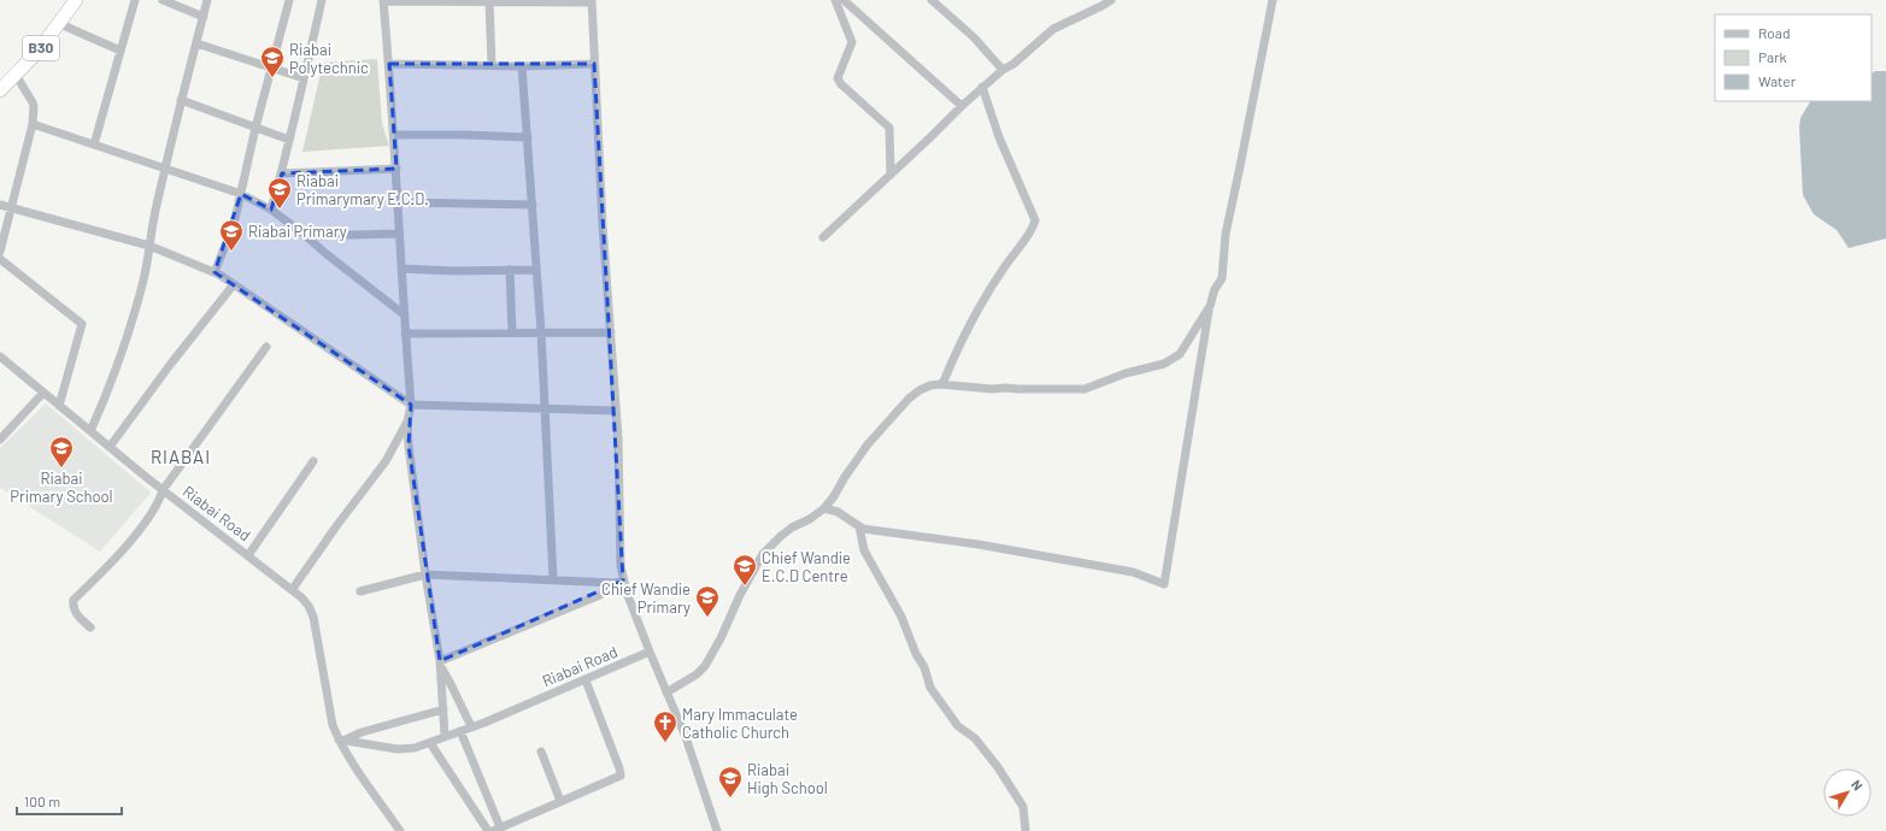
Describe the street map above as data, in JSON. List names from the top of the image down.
{
  "streets": {
    "highway": ["B30"],
    "street": ["Riabai Road"]
  },
  "districts": ["RIABAI"],
  "places": {
    "school or university": [
      "Riabai Polytechnic",
      "Riabai Primarymary E.C.D.",
      "Riabai Primary",
      "Riabai Primary School",
      "Chief Wandie E.C.D Centre",
      "Chief Wandie Primary",
      "Riabai High School"
    ],
    "church": ["Mary Immaculate Catholic Church"]
  },
  "legend": ["Road", "Park", "Water"],
  "scale_bar": "100 m",
  "north": "top right"
}
